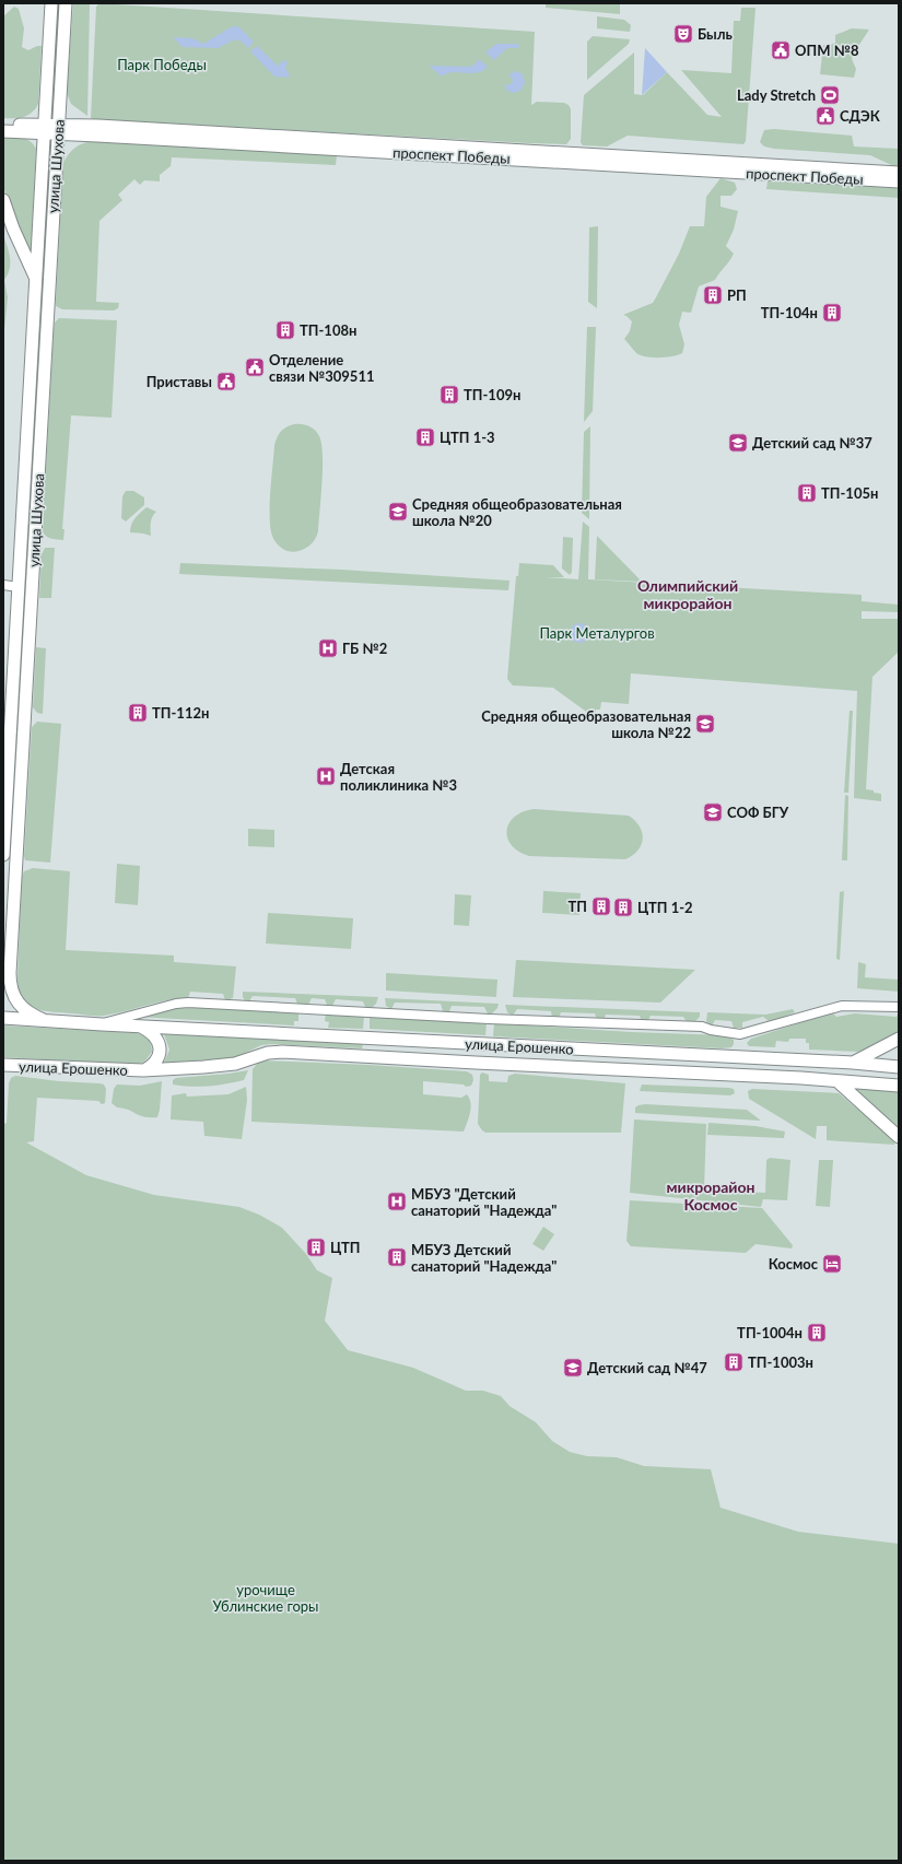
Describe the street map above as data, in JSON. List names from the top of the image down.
{
  "streets": {
    "main road": ["проспект Победы", "улица Шухова", "улица Ерошенко"]
  },
  "crossings": [
    ["проспект Победы", "улица Шухова"],
    ["улица Шухова", "улица Ерошенко"]
  ],
  "districts": ["Олимпийский микрорайон", "микрорайон Космос"],
  "parks": ["Парк Победы", "Парк Металургов", "урочище Ублинские горы"],
  "places": {
    "theatre": ["Быль"],
    "public building": [
      "ОПМ №8",
      "СДЭК",
      "Отделение связи №309511",
      "Приставы"
    ],
    "sports": ["Lady Stretch"],
    "building": [
      "РП",
      "ТП-104н",
      "ТП-108н",
      "ТП-109н",
      "ЦТП 1-3",
      "ТП-105н",
      "ТП-112н",
      "ТП",
      "ЦТП 1-2",
      "ЦТП",
      "МБУЗ Детский санаторий \"Надежда\"",
      "ТП-1004н",
      "ТП-1003н"
    ],
    "school or university": [
      "Детский сад №37",
      "Средняя общеобразовательная школа №20",
      "Средняя общеобразовательная школа №22",
      "СОФ БГУ",
      "Детский сад №47"
    ],
    "hospital": ["ГБ №2", "Детская поликлиника №3", "МБУЗ \"Детский санаторий \"Надежда\""],
    "hotel": ["Космос"]
  }
}
